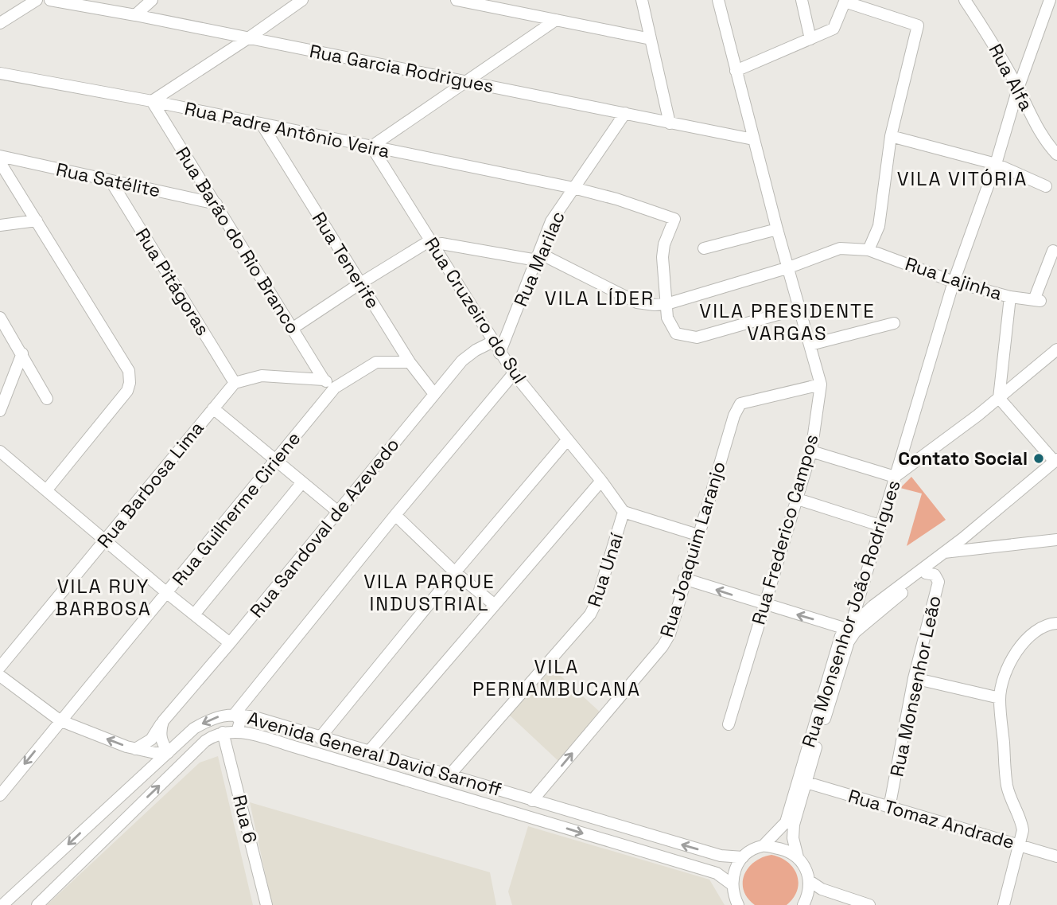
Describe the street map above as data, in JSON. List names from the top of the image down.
{
  "streets": {
    "street": [
      "Rua Garcia Rodrigues",
      "Rua Alfa",
      "Rua Padre Antônio Veira",
      "Rua Satélite",
      "Rua Barão do Rio Branco",
      "Rua Marilac",
      "Rua Tenerife",
      "Rua Lajinha",
      "Rua Pitágoras",
      "Rua Cruzeiro do Sul",
      "Rua Barbosa Lima",
      "Rua Guilherme Ciriene",
      "Rua Sandoval de Azevedo",
      "Rua Frederico Campos",
      "Rua Joaquim Laranjo",
      "Rua Unaí",
      "Rua Monsenhor João Rodrigues",
      "Rua Monsenhor Leão",
      "Avenida General David Sarnoff",
      "Rua 6",
      "Rua Tomaz Andrade"
    ]
  },
  "crossings": [
    ["Rua Garcia Rodrigues", "Rua Marilac"],
    ["Rua Garcia Rodrigues", "Rua Frederico Campos"],
    ["Rua Alfa", "Rua Monsenhor João Rodrigues"],
    ["Rua Padre Antônio Veira", "Rua Barão do Rio Branco"],
    ["Rua Padre Antônio Veira", "Rua Marilac"],
    ["Rua Padre Antônio Veira", "Rua Tenerife"],
    ["Rua Padre Antônio Veira", "Rua Lajinha"],
    ["Rua Padre Antônio Veira", "Rua Cruzeiro do Sul"],
    ["Rua Satélite", "Rua Barão do Rio Branco"],
    ["Rua Satélite", "Rua Pitágoras"],
    ["Rua Marilac", "Rua Lajinha"],
    ["Rua Marilac", "Rua Cruzeiro do Sul"],
    ["Rua Tenerife", "Rua Guilherme Ciriene"],
    ["Rua Tenerife", "Rua Sandoval de Azevedo"],
    ["Rua Lajinha", "Rua Cruzeiro do Sul"],
    ["Rua Lajinha", "Rua Frederico Campos"],
    ["Rua Lajinha", "Rua Monsenhor João Rodrigues"],
    ["Rua Pitágoras", "Rua Barbosa Lima"],
    ["Rua Cruzeiro do Sul", "Rua Sandoval de Azevedo"],
    ["Rua Cruzeiro do Sul", "Rua Unaí"],
    ["Rua Frederico Campos", "Rua Joaquim Laranjo"],
    ["Rua Joaquim Laranjo", "Avenida General David Sarnoff"],
    ["Rua Unaí", "Avenida General David Sarnoff"],
    ["Rua Monsenhor João Rodrigues", "Avenida General David Sarnoff"],
    ["Rua Monsenhor João Rodrigues", "Rua Tomaz Andrade"],
    ["Rua Monsenhor Leão", "Rua Tomaz Andrade"],
    ["Avenida General David Sarnoff", "Rua 6"]
  ],
  "one_way": ["Rua Joaquim Laranjo"],
  "districts": [
    "VILA VITÓRIA",
    "VILA LÍDER",
    "VILA PRESIDENTE VARGAS",
    "VILA PARQUE INDUSTRIAL",
    "VILA RUY BARBOSA",
    "VILA PERNAMBUCANA"
  ],
  "places": ["Contato Social"]
}
